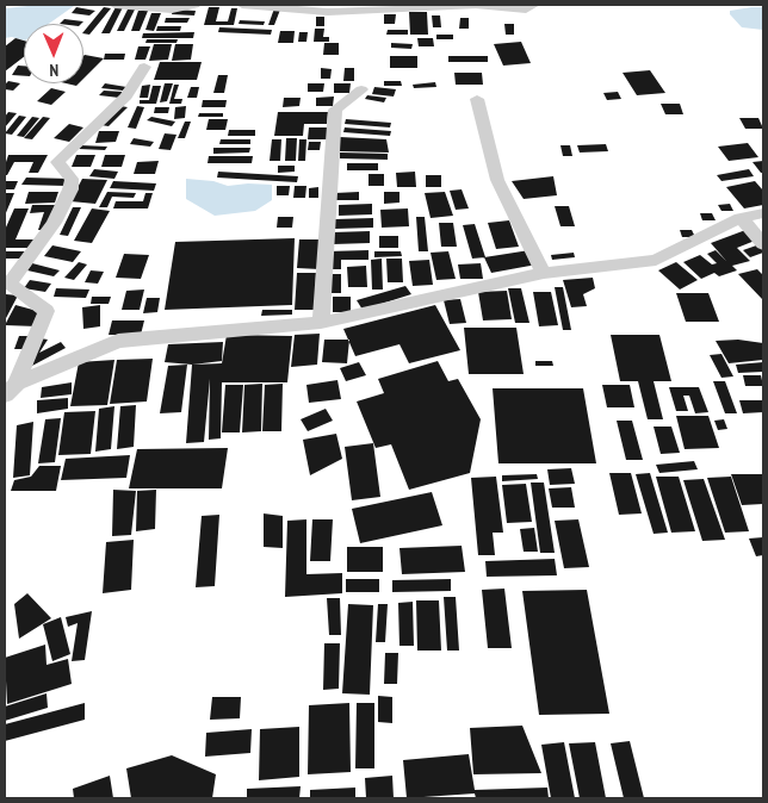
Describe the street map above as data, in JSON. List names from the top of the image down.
{
  "north": "bottom"
}
